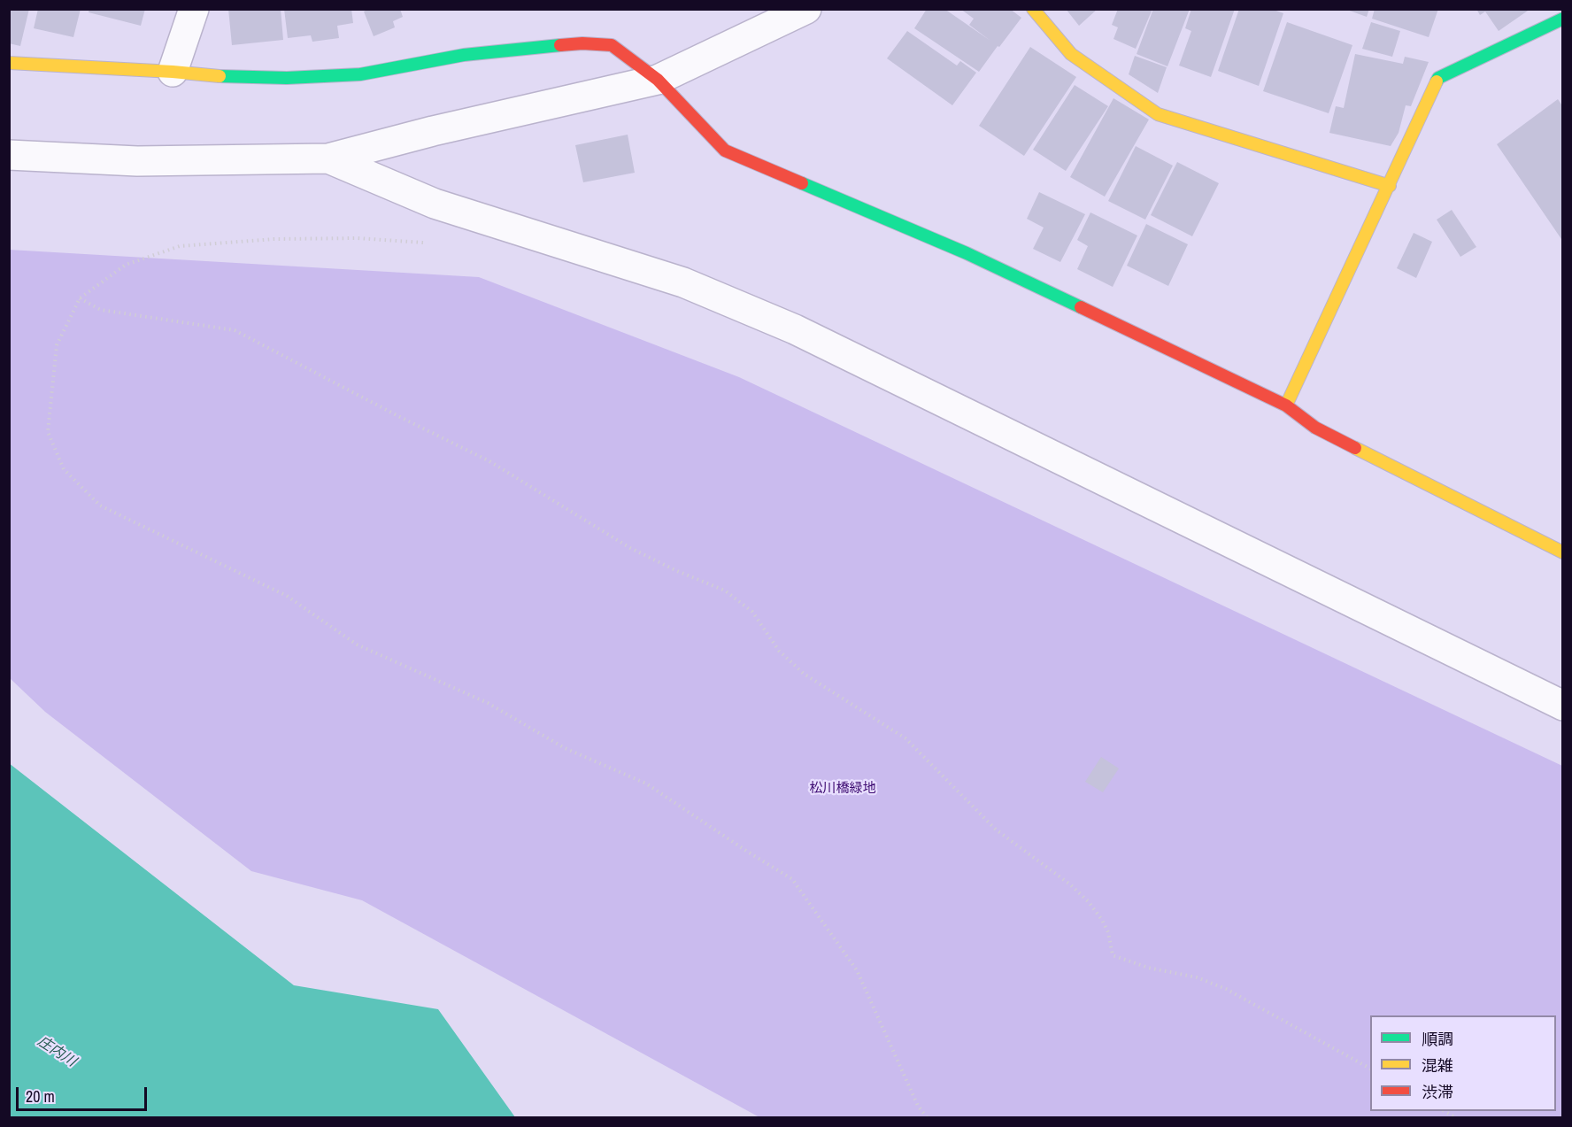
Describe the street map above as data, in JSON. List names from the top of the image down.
{
  "water": ["庄内川"],
  "parks": ["松川橋緑地"],
  "legend": ["順調", "混雑", "渋滞"],
  "scale_bar": "20 m"
}
